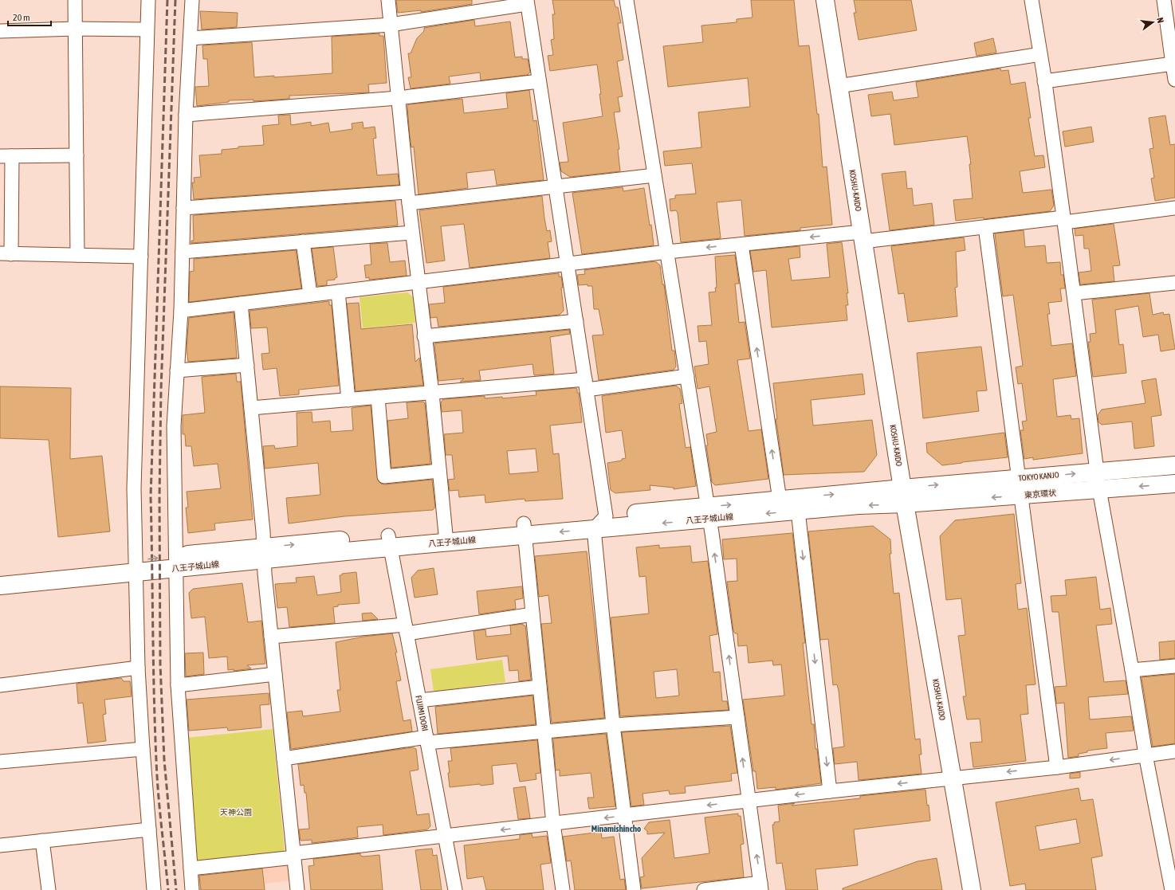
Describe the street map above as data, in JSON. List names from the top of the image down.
{
  "streets": {
    "main road": [
      "KOSHU-KAIDO",
      "TOKYO KANJO",
      "東京環状",
      "八王子城山線"
    ],
    "street": ["FUJIMI DORI"]
  },
  "crossings": [
    ["KOSHU-KAIDO", "TOKYO KANJO"],
    ["KOSHU-KAIDO", "東京環状"],
    ["KOSHU-KAIDO", "八王子城山線"],
    ["TOKYO KANJO", "東京環状"],
    ["TOKYO KANJO", "八王子城山線"],
    ["東京環状", "八王子城山線"],
    ["八王子城山線", "FUJIMI DORI"]
  ],
  "one_way": ["TOKYO KANJO", "東京環状"],
  "districts": ["Minamishincho"],
  "parks": ["天神公園"],
  "scale_bar": "20 m",
  "north": "right"
}
